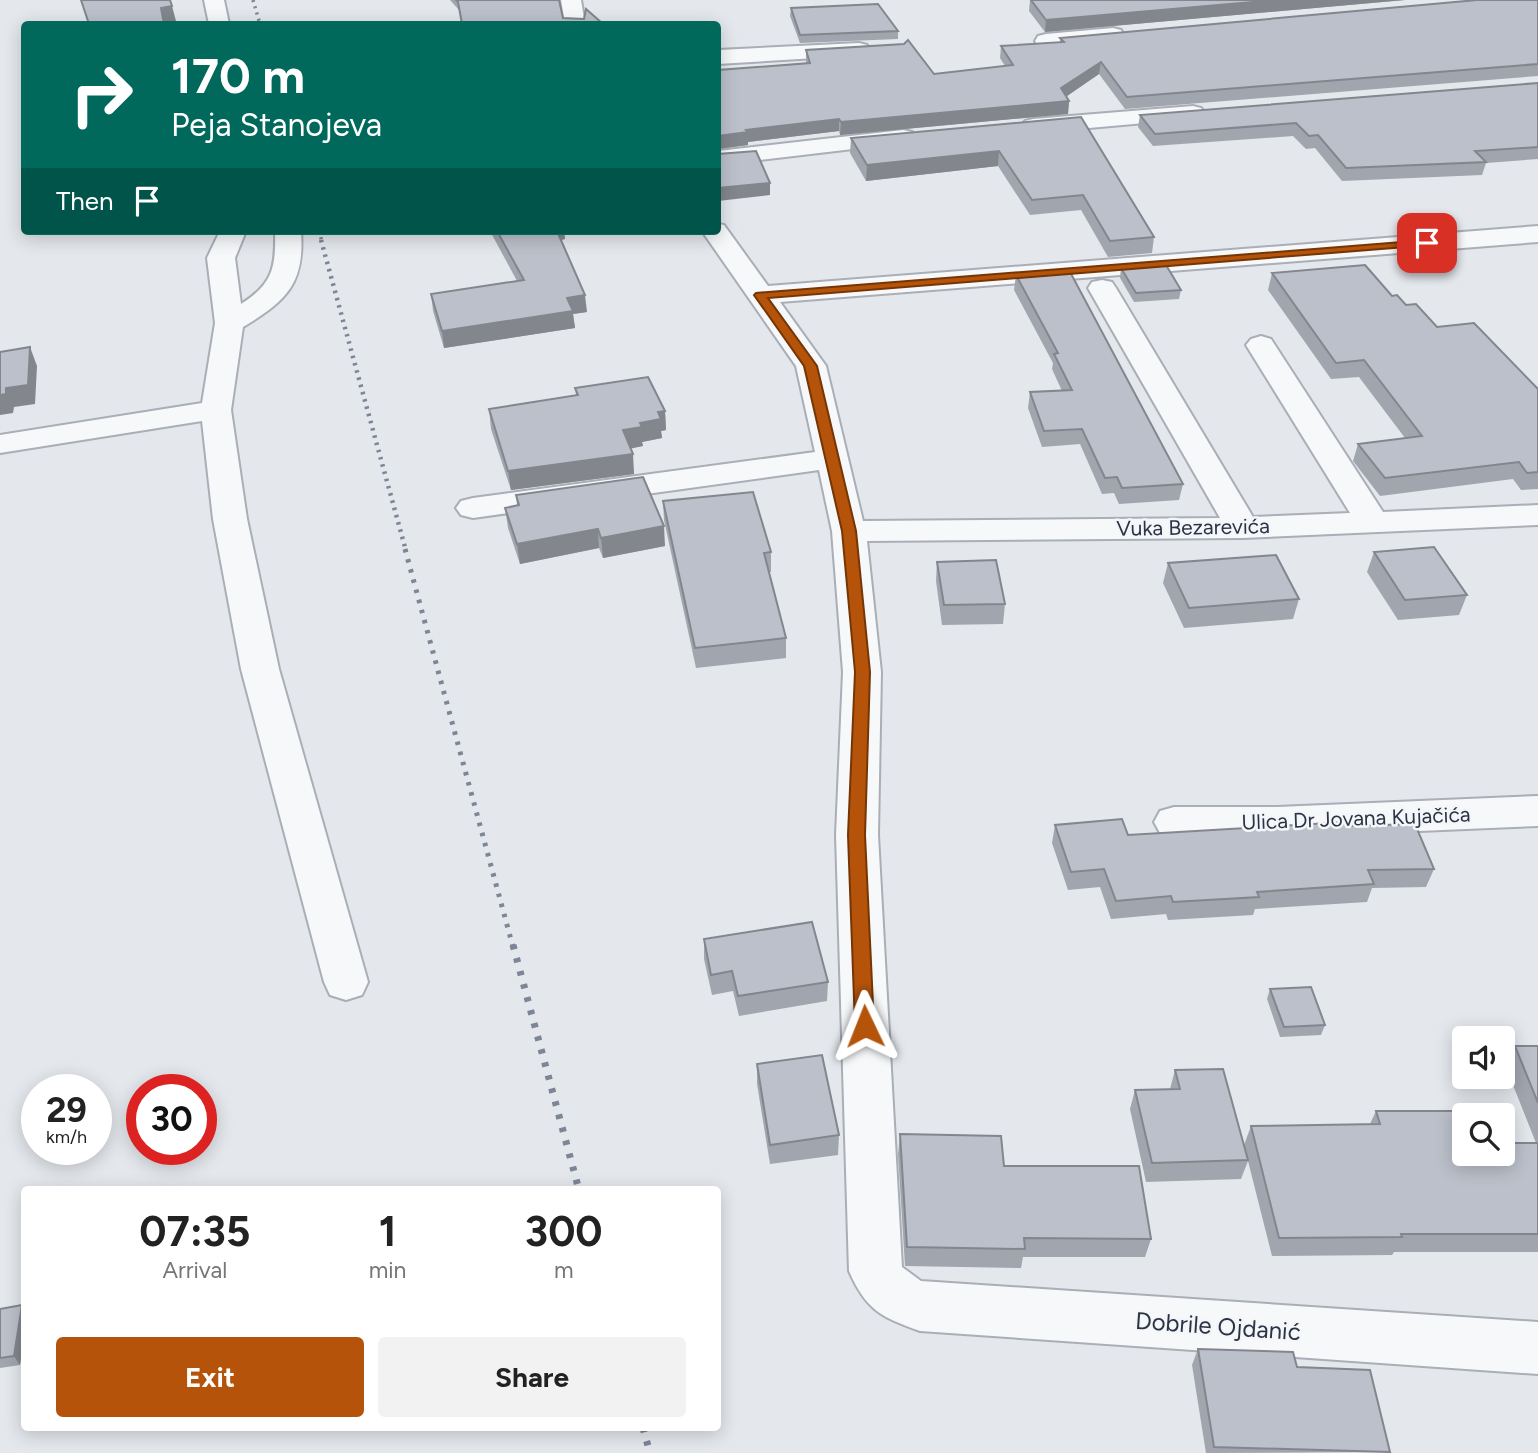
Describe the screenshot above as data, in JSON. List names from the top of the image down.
{
  "streets": {
    "street": ["Vuka Bezarevića", "Ulica Dr Jovana Kujačića", "Dobrile Ojdanić"]
  },
  "crossings": [
    ["Vuka Bezarevića", "Dobrile Ojdanić"]
  ],
  "page": {
    "turn": ["170 m", "Peja Stanojeva"],
    "then": "Then",
    "speed": "29 km/h",
    "limit": "30",
    "eta": [
      "07:35",
      "Arrival",
      "1",
      "min",
      "300",
      "m"
    ],
    "buttons": ["Exit", "Share"]
  }
}
